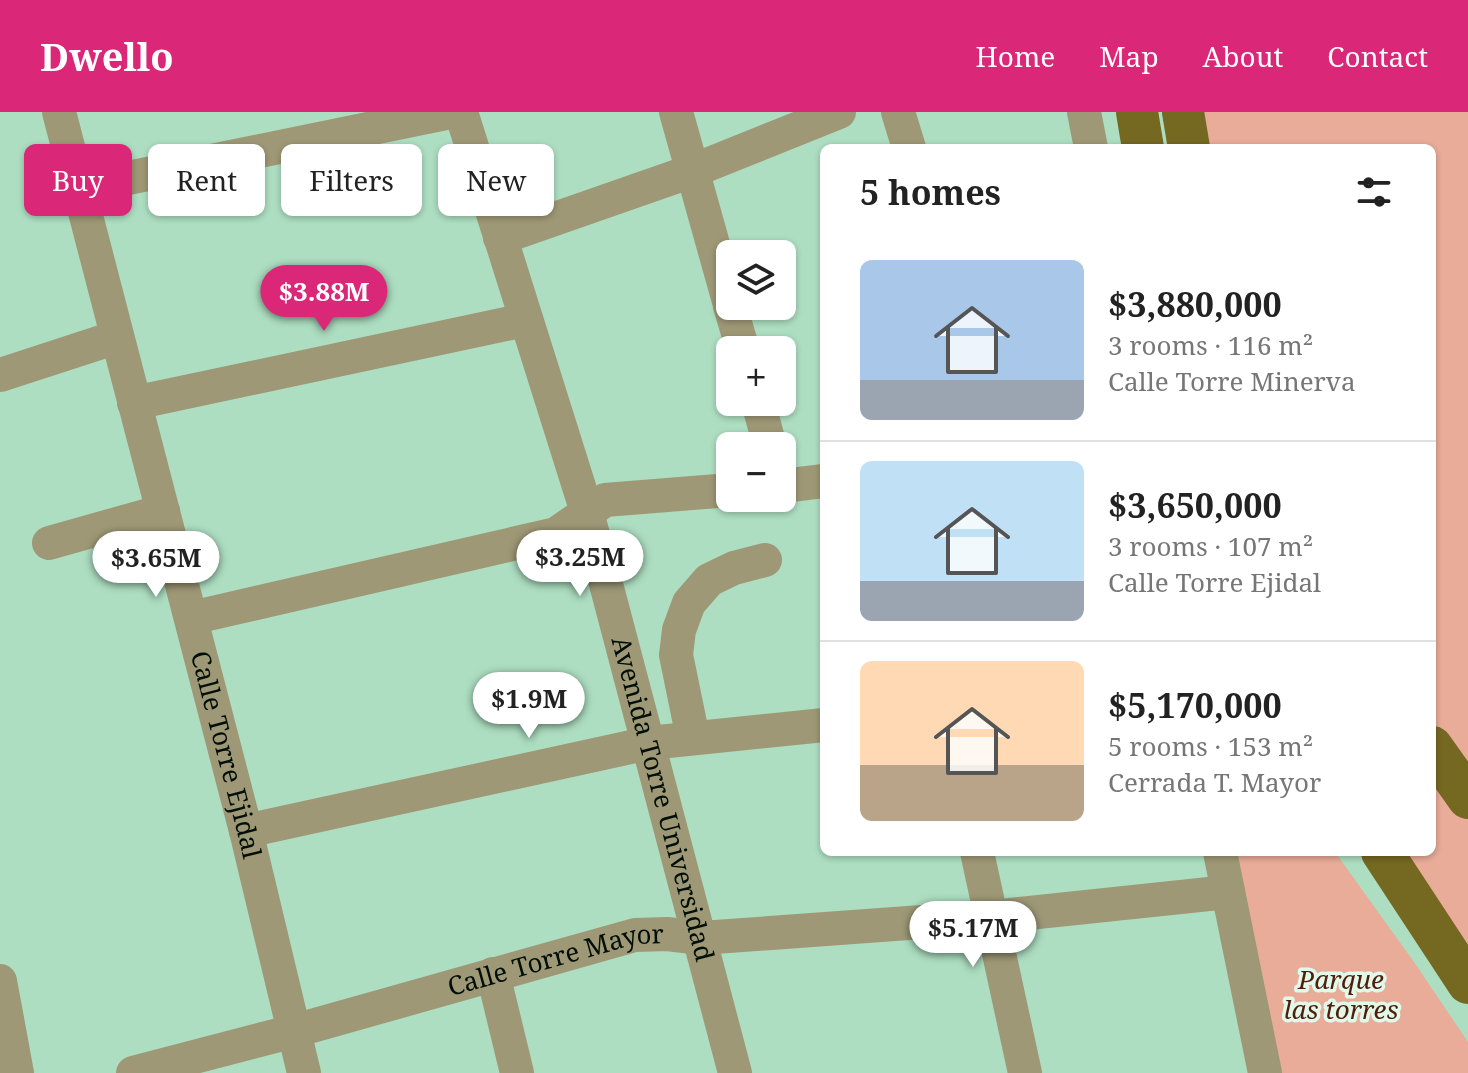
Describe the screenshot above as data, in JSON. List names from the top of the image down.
{
  "streets": {
    "street": ["Calle Torre Ejidal", "Avenida Torre Universidad", "Calle Torre Mayor"]
  },
  "crossings": [
    ["Calle Torre Ejidal", "Calle Torre Mayor"],
    ["Avenida Torre Universidad", "Calle Torre Mayor"]
  ],
  "parks": ["Parque las torres"],
  "page": {
    "header": "Dwello",
    "nav": [
      "Home",
      "Map",
      "About",
      "Contact"
    ],
    "chip": [
      "Buy",
      "Rent",
      "Filters",
      "New"
    ],
    "heading": "5 homes",
    "map_buttons": ["+", "−"],
    "list": [
      {
        "name": "$3,880,000",
        "note": "3 rooms · 116 m² · Calle Torre Minerva"
      },
      {
        "name": "$3,650,000",
        "note": "3 rooms · 107 m² · Calle Torre Ejidal"
      },
      {
        "name": "$5,170,000",
        "note": "5 rooms · 153 m² · Cerrada T. Mayor"
      }
    ],
    "price": [
      "$3.88M",
      "$3.25M",
      "$3.65M",
      "$1.9M",
      "$5.17M"
    ]
  }
}
